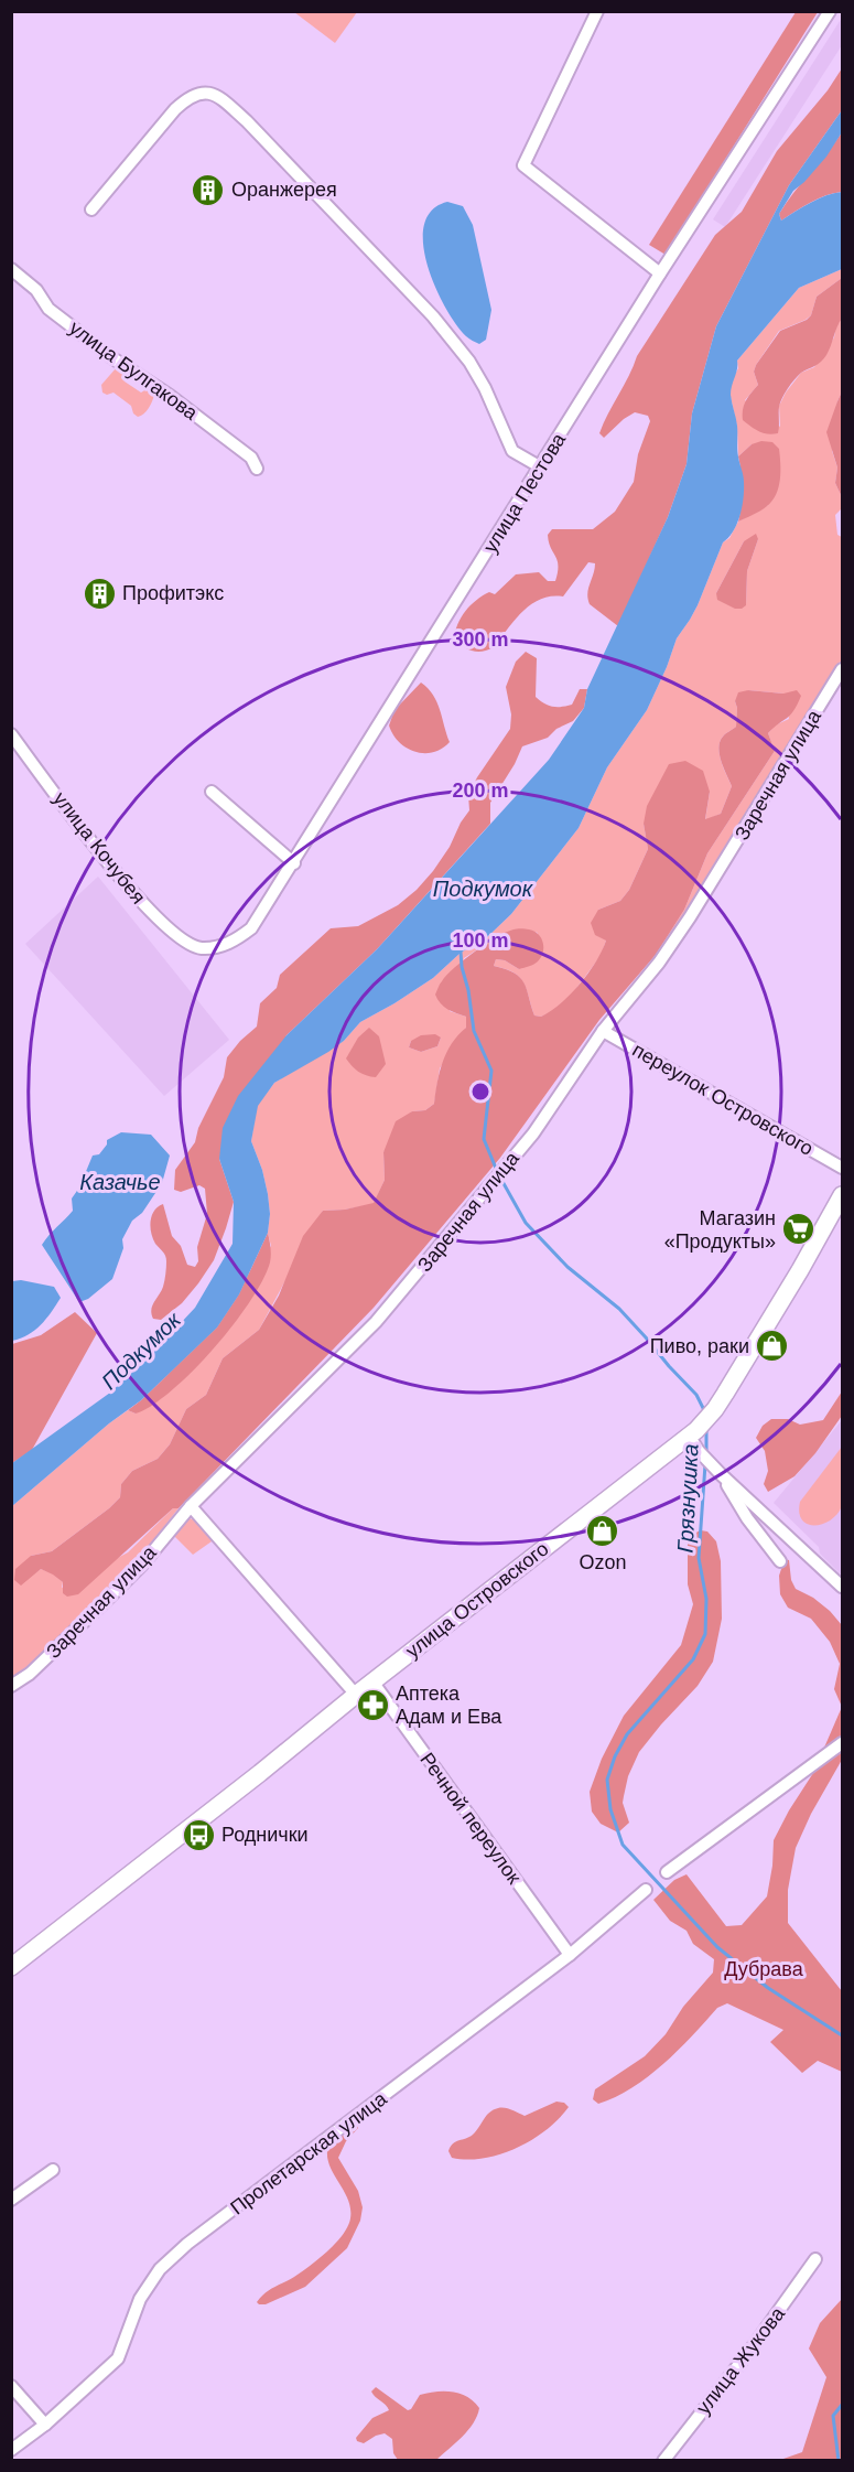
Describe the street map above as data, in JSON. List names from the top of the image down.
{
  "streets": {
    "street": [
      "улица Булгакова",
      "улица Пестова",
      "Заречная улица",
      "улица Кочубея",
      "переулок Островского",
      "улица Островского",
      "Речной переулок",
      "Пролетарская улица",
      "улица Жукова"
    ]
  },
  "crossings": [
    ["улица Пестова", "улица Кочубея"],
    ["Заречная улица", "переулок Островского"],
    ["улица Островского", "Речной переулок"],
    ["Речной переулок", "Пролетарская улица"]
  ],
  "water": ["Подкумок", "Казачье", "Грязнушка"],
  "parks": ["Дубрава"],
  "places": {
    "building": ["Оранжерея", "Профитэкс"],
    "supermarket": ["Магазин «Продукты»"],
    "shop": ["Пиво, раки", "Ozon"],
    "pharmacy": ["Аптека Адам и Ева"],
    "bus stop": ["Роднички"]
  },
  "rings": ["300 m", "200 m", "100 m"]
}
